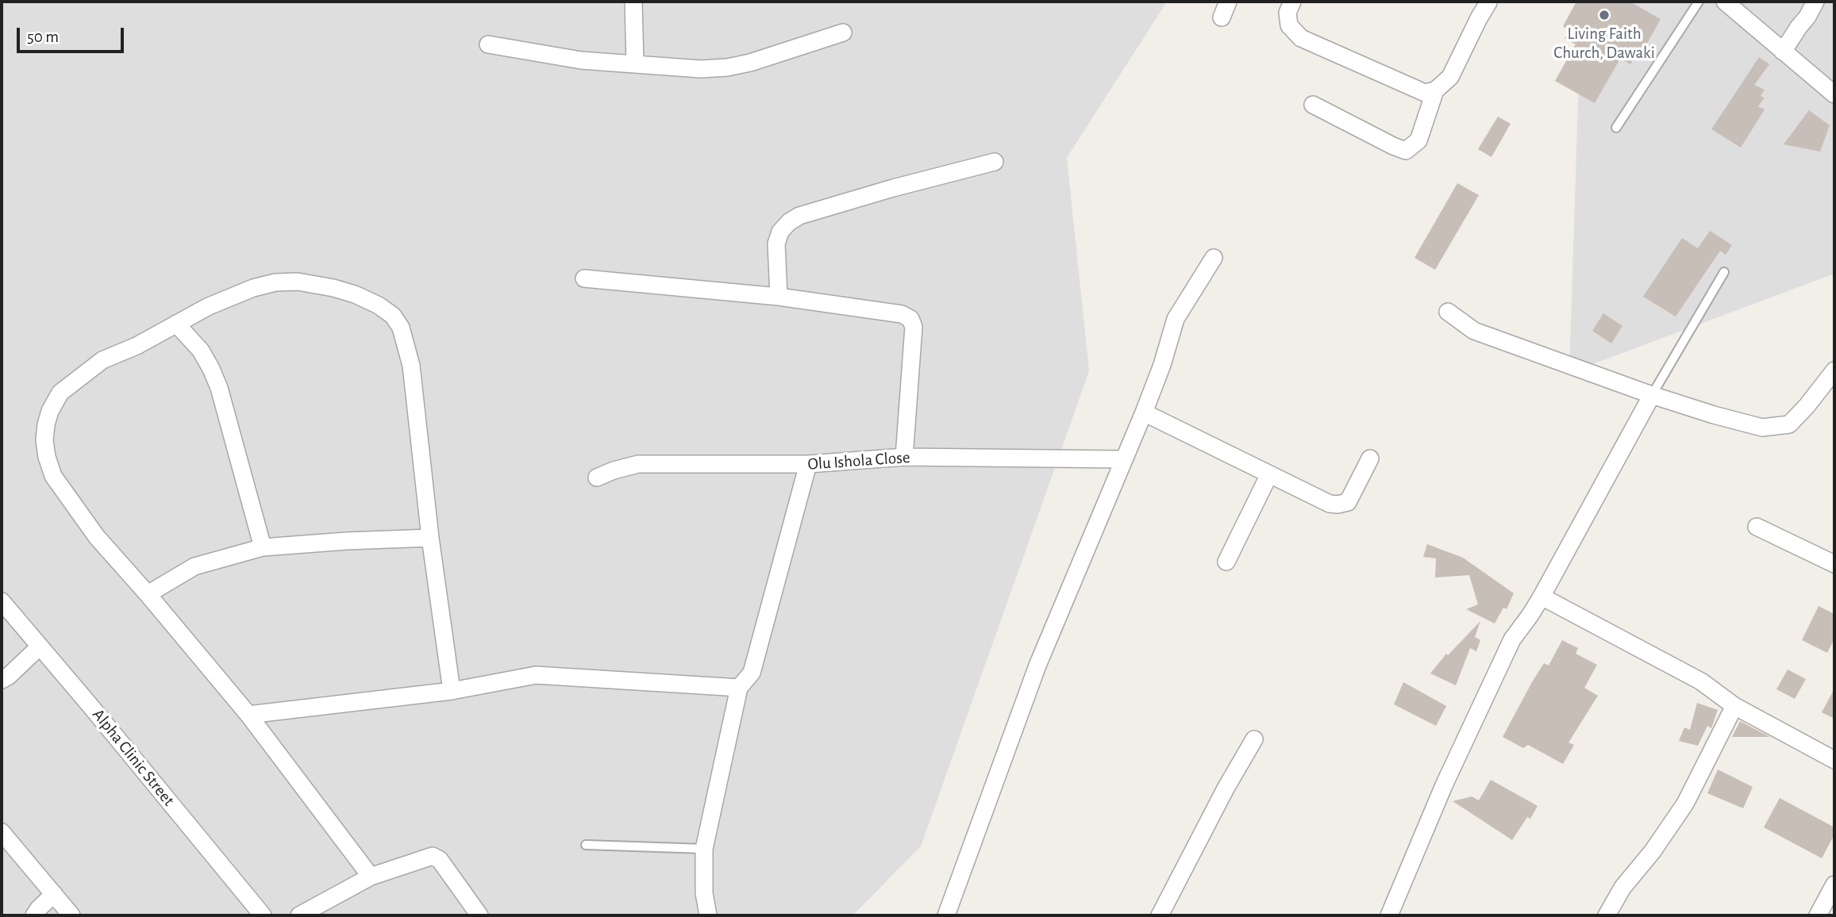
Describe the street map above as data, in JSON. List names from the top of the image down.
{
  "streets": {
    "street": ["Olu Ishola Close", "Alpha Clinic Street"]
  },
  "places": ["Living Faith Church, Dawaki"],
  "scale_bar": "50 m"
}
